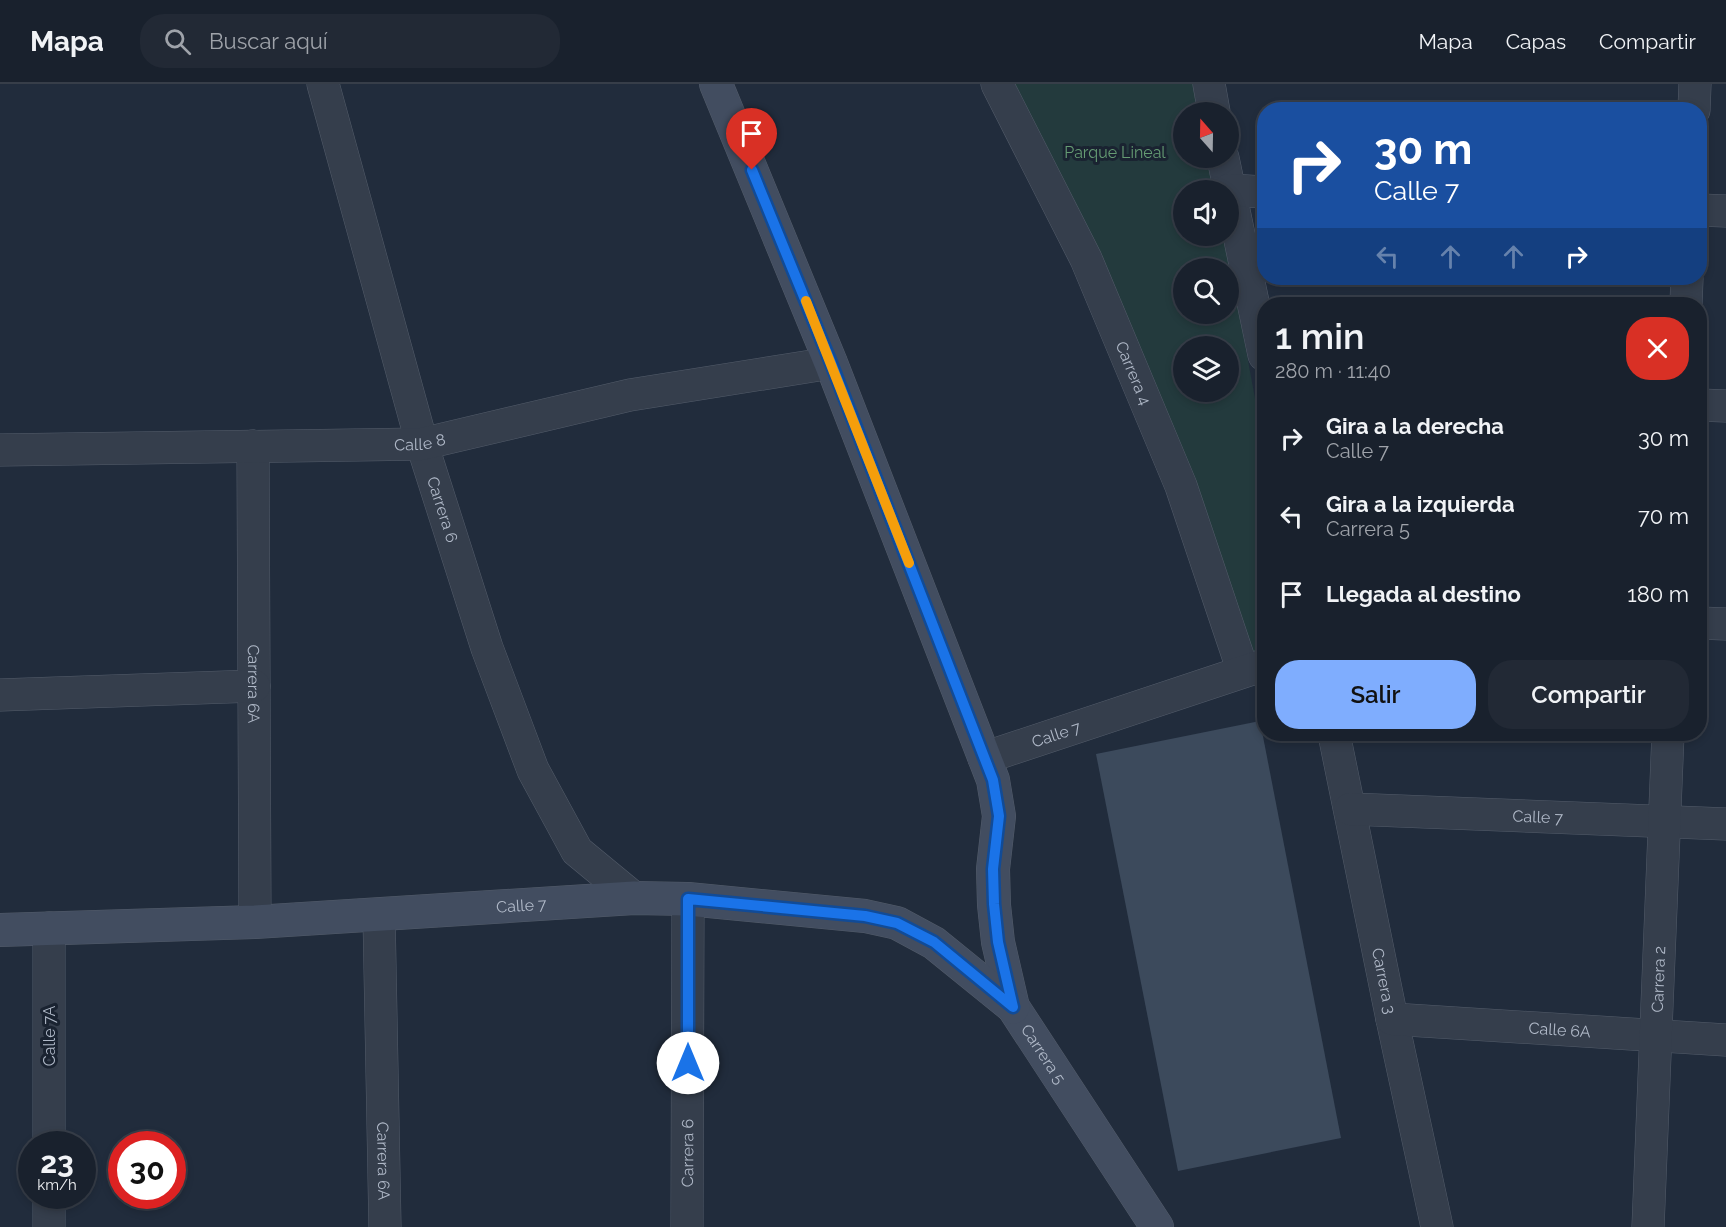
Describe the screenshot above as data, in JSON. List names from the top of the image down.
{
  "streets": {
    "street": [
      "Carrera 4",
      "Calle 8",
      "Carrera 6",
      "Carrera 6A",
      "Calle 7",
      "Carrera 2",
      "Carrera 3",
      "Calle 6A",
      "Calle 7A",
      "Carrera 5"
    ]
  },
  "crossings": [
    ["Carrera 4", "Calle 7"],
    ["Calle 8", "Carrera 6"],
    ["Calle 8", "Carrera 6A"],
    ["Calle 8", "Carrera 5"],
    ["Carrera 6", "Calle 7"],
    ["Carrera 6A", "Calle 7"],
    ["Calle 7", "Carrera 2"],
    ["Calle 7", "Carrera 3"],
    ["Calle 7", "Calle 7A"],
    ["Calle 7", "Carrera 5"],
    ["Carrera 2", "Calle 6A"],
    ["Carrera 3", "Calle 6A"]
  ],
  "parks": ["Parque Lineal"],
  "north": "top",
  "page": {
    "header": "Mapa",
    "search": "Buscar aquí",
    "nav": ["Mapa", "Capas", "Compartir"],
    "turn": ["30 m", "Calle 7"],
    "heading": ["1 min", "280 m · 11:40"],
    "list": [
      {
        "name": "Gira a la derecha",
        "note": "Calle 7",
        "value": "30 m"
      },
      {
        "name": "Gira a la izquierda",
        "note": "Carrera 5",
        "value": "70 m"
      },
      {
        "name": "Llegada al destino",
        "value": "180 m"
      }
    ],
    "buttons": ["Salir", "Compartir"],
    "speed": "23 km/h",
    "limit": "30"
  }
}
